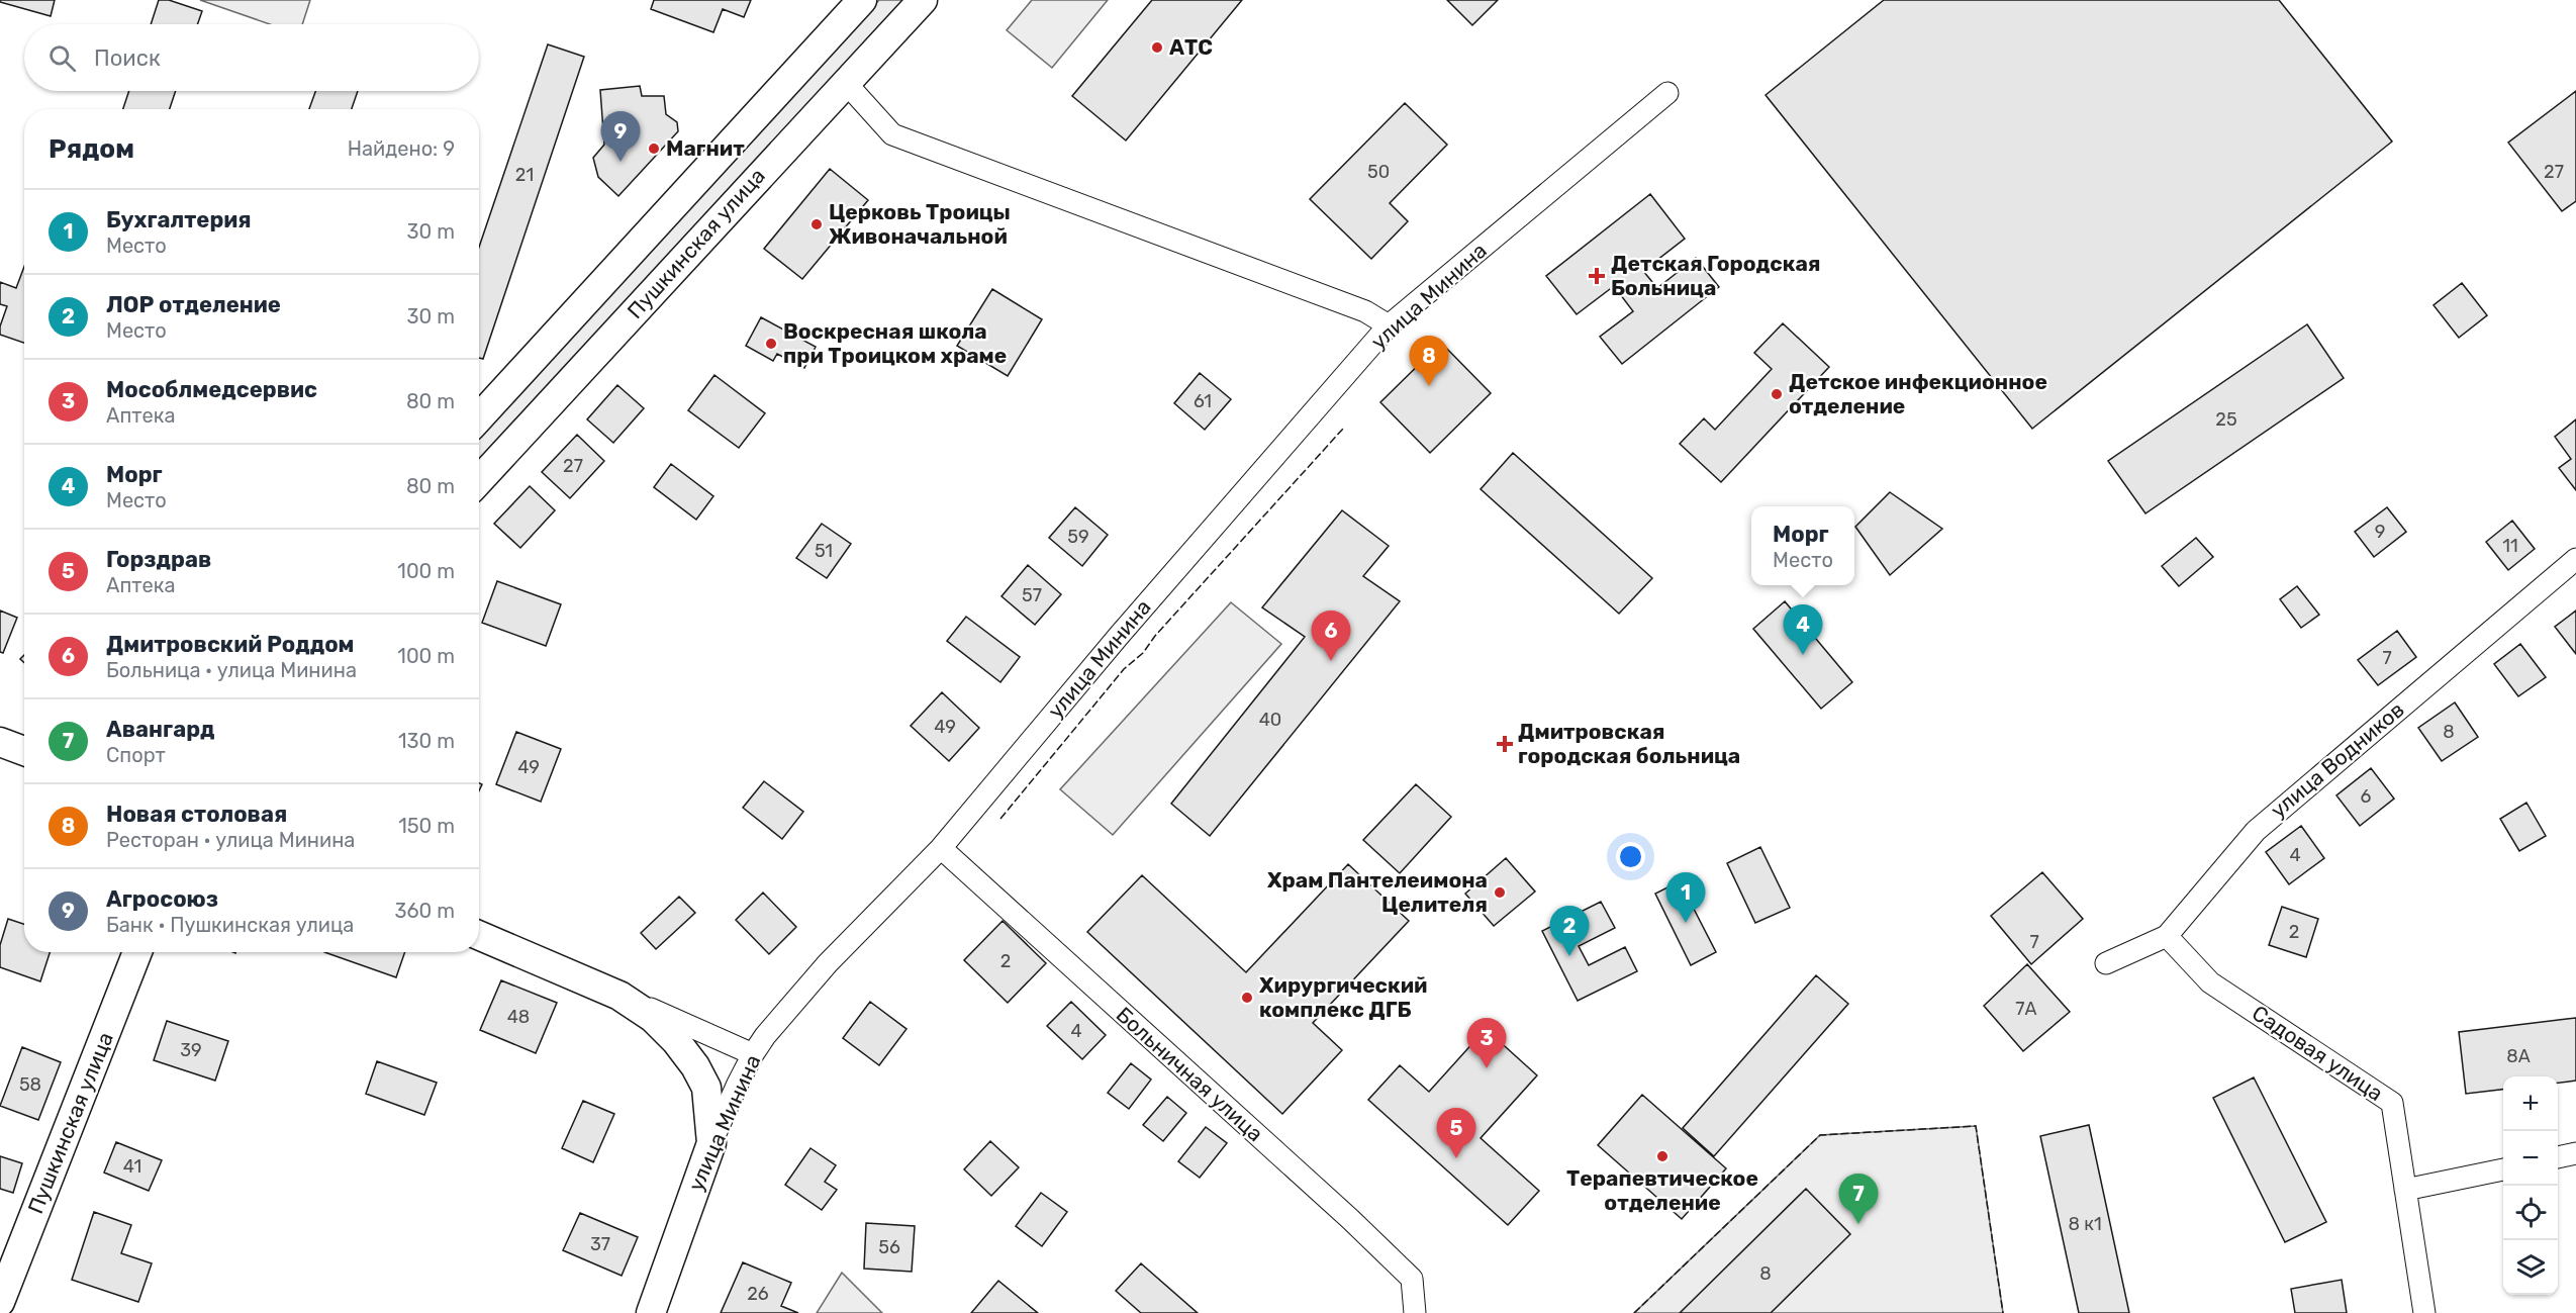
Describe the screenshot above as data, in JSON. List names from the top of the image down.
{
  "streets": {
    "main road": ["Пушкинская улица", "улица Минина"],
    "street": ["улица Водников", "Садовая улица", "Больничная улица"]
  },
  "crossings": [
    ["улица Минина", "Больничная улица"],
    ["улица Водников", "Садовая улица"]
  ],
  "places": {
    "other": [
      "АТС",
      "Магнит",
      "Церковь Троицы Живоначальной",
      "Воскресная школа при Троицком храме",
      "Детское инфекционное отделение",
      "Храм Пантелеимона Целителя",
      "Хирургический комплекс ДГБ",
      "Терапевтическое отделение"
    ],
    "health": ["Детская Городская Больница", "Дмитровская городская больница"]
  },
  "house_numbers": [
    "50",
    "27",
    "21",
    "61",
    "25",
    "27",
    "9",
    "59",
    "11",
    "51",
    "57",
    "7",
    "40",
    "49",
    "8",
    "49",
    "6",
    "4",
    "2",
    "7",
    "2",
    "7А",
    "48",
    "4",
    "39",
    "8А",
    "58",
    "41",
    "8 к1",
    "37",
    "56",
    "8",
    "26"
  ],
  "page": {
    "search": "Поиск",
    "heading": ["Рядом", "Найдено: 9"],
    "pins": [
      "9",
      "8",
      "4",
      "6",
      "1",
      "2",
      "3",
      "5",
      "7"
    ],
    "list": [
      {
        "mark": "1",
        "name": "Бухгалтерия",
        "note": "Место",
        "value": "30 m"
      },
      {
        "mark": "2",
        "name": "ЛОР отделение",
        "note": "Место",
        "value": "30 m"
      },
      {
        "mark": "3",
        "name": "Мособлмедсервис",
        "note": "Аптека",
        "value": "80 m"
      },
      {
        "mark": "4",
        "name": "Морг",
        "note": "Место",
        "value": "80 m"
      },
      {
        "mark": "5",
        "name": "Горздрав",
        "note": "Аптека",
        "value": "100 m"
      },
      {
        "mark": "6",
        "name": "Дмитровский Роддом",
        "note": "Больница · улица Минина",
        "value": "100 m"
      },
      {
        "mark": "7",
        "name": "Авангард",
        "note": "Спорт",
        "value": "130 m"
      },
      {
        "mark": "8",
        "name": "Новая столовая",
        "note": "Ресторан · улица Минина",
        "value": "150 m"
      },
      {
        "mark": "9",
        "name": "Агросоюз",
        "note": "Банк · Пушкинская улица",
        "value": "360 m"
      }
    ],
    "popup": ["Морг", "Место"],
    "map_buttons": ["+", "−"]
  }
}
